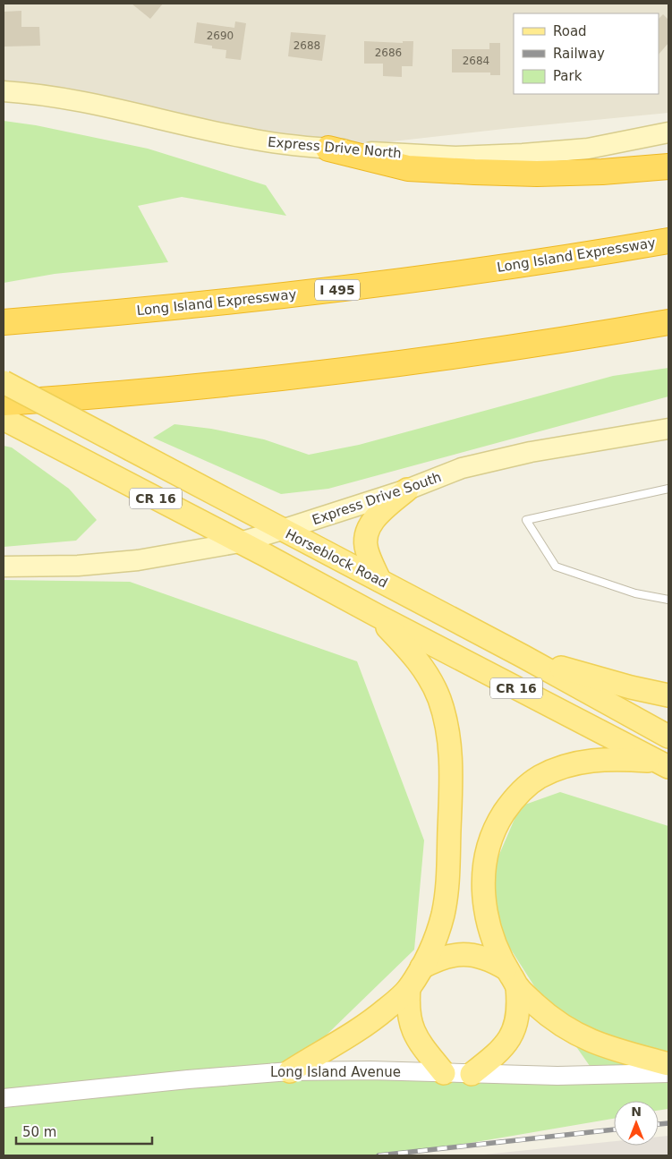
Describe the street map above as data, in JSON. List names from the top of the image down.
{
  "streets": {
    "highway": ["Long Island Expressway", "I 495"],
    "main road": [
      "Express Drive North",
      "CR 16",
      "Express Drive South",
      "Horseblock Road"
    ],
    "street": ["Long Island Avenue"]
  },
  "crossings": [
    ["CR 16", "Express Drive South"],
    ["Express Drive South", "Horseblock Road"]
  ],
  "house_numbers": [
    "2690",
    "2688",
    "2686",
    "2684"
  ],
  "legend": ["Road", "Railway", "Park"],
  "scale_bar": "50 m",
  "north": "top"
}
